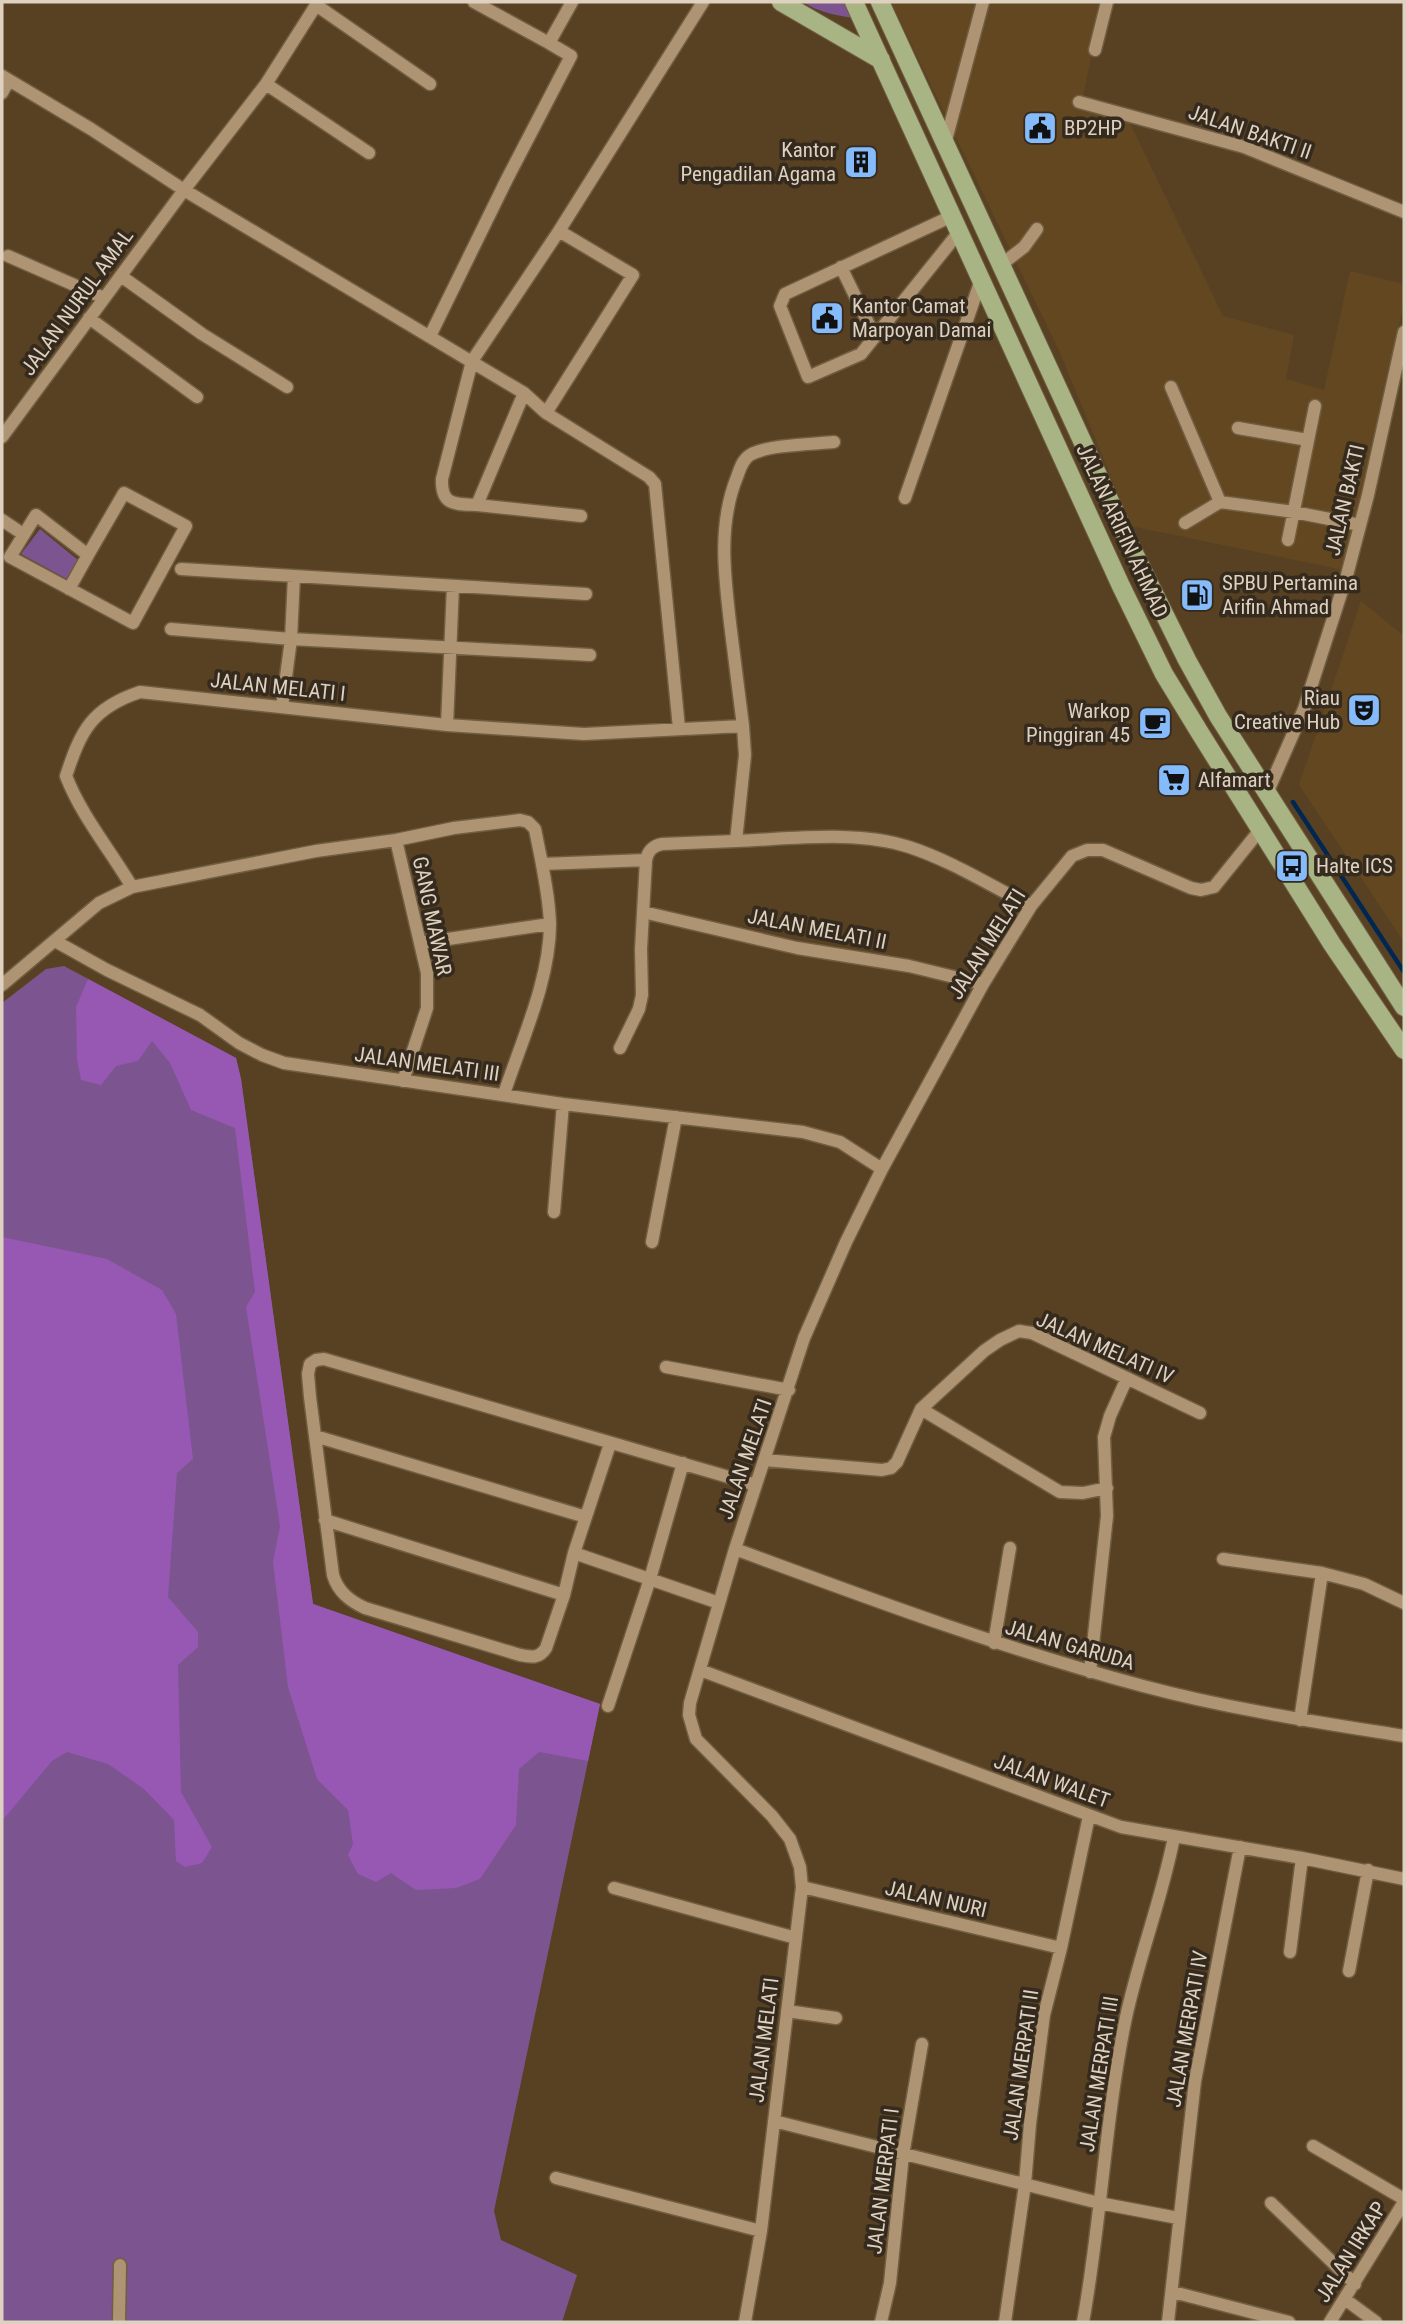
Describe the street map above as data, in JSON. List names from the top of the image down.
{
  "streets": {
    "main road": ["JALAN ARIFIN AHMAD"],
    "street": [
      "JALAN BAKTI II",
      "JALAN NURUL AMAL",
      "JALAN BAKTI",
      "JALAN MELATI I",
      "GANG MAWAR",
      "JALAN MELATI II",
      "JALAN MELATI",
      "JALAN MELATI III",
      "JALAN MELATI IV",
      "JALAN GARUDA",
      "JALAN WALET",
      "JALAN NURI",
      "JALAN MERPATI IV",
      "JALAN MERPATI II",
      "JALAN MERPATI III",
      "JALAN MERPATI I",
      "JALAN IRKAP"
    ]
  },
  "crossings": [
    ["JALAN BAKTI", "JALAN ARIFIN AHMAD"],
    ["JALAN ARIFIN AHMAD", "JALAN MELATI"],
    ["GANG MAWAR", "JALAN MELATI III"],
    ["JALAN MELATI II", "JALAN MELATI"],
    ["JALAN MELATI", "JALAN MELATI III"],
    ["JALAN MELATI", "JALAN MELATI IV"],
    ["JALAN MELATI", "JALAN GARUDA"],
    ["JALAN MELATI", "JALAN WALET"],
    ["JALAN MELATI", "JALAN NURI"],
    ["JALAN WALET", "JALAN MERPATI IV"],
    ["JALAN WALET", "JALAN MERPATI II"],
    ["JALAN WALET", "JALAN MERPATI III"],
    ["JALAN NURI", "JALAN MERPATI II"]
  ],
  "places": {
    "public building": ["BP2HP", "Kantor Camat Marpoyan Damai"],
    "building": ["Kantor Pengadilan Agama"],
    "fuel station": ["SPBU Pertamina Arifin Ahmad"],
    "theatre": ["Riau Creative Hub"],
    "cafe": ["Warkop Pinggiran 45"],
    "supermarket": ["Alfamart"],
    "bus stop": ["Halte ICS"]
  }
}
